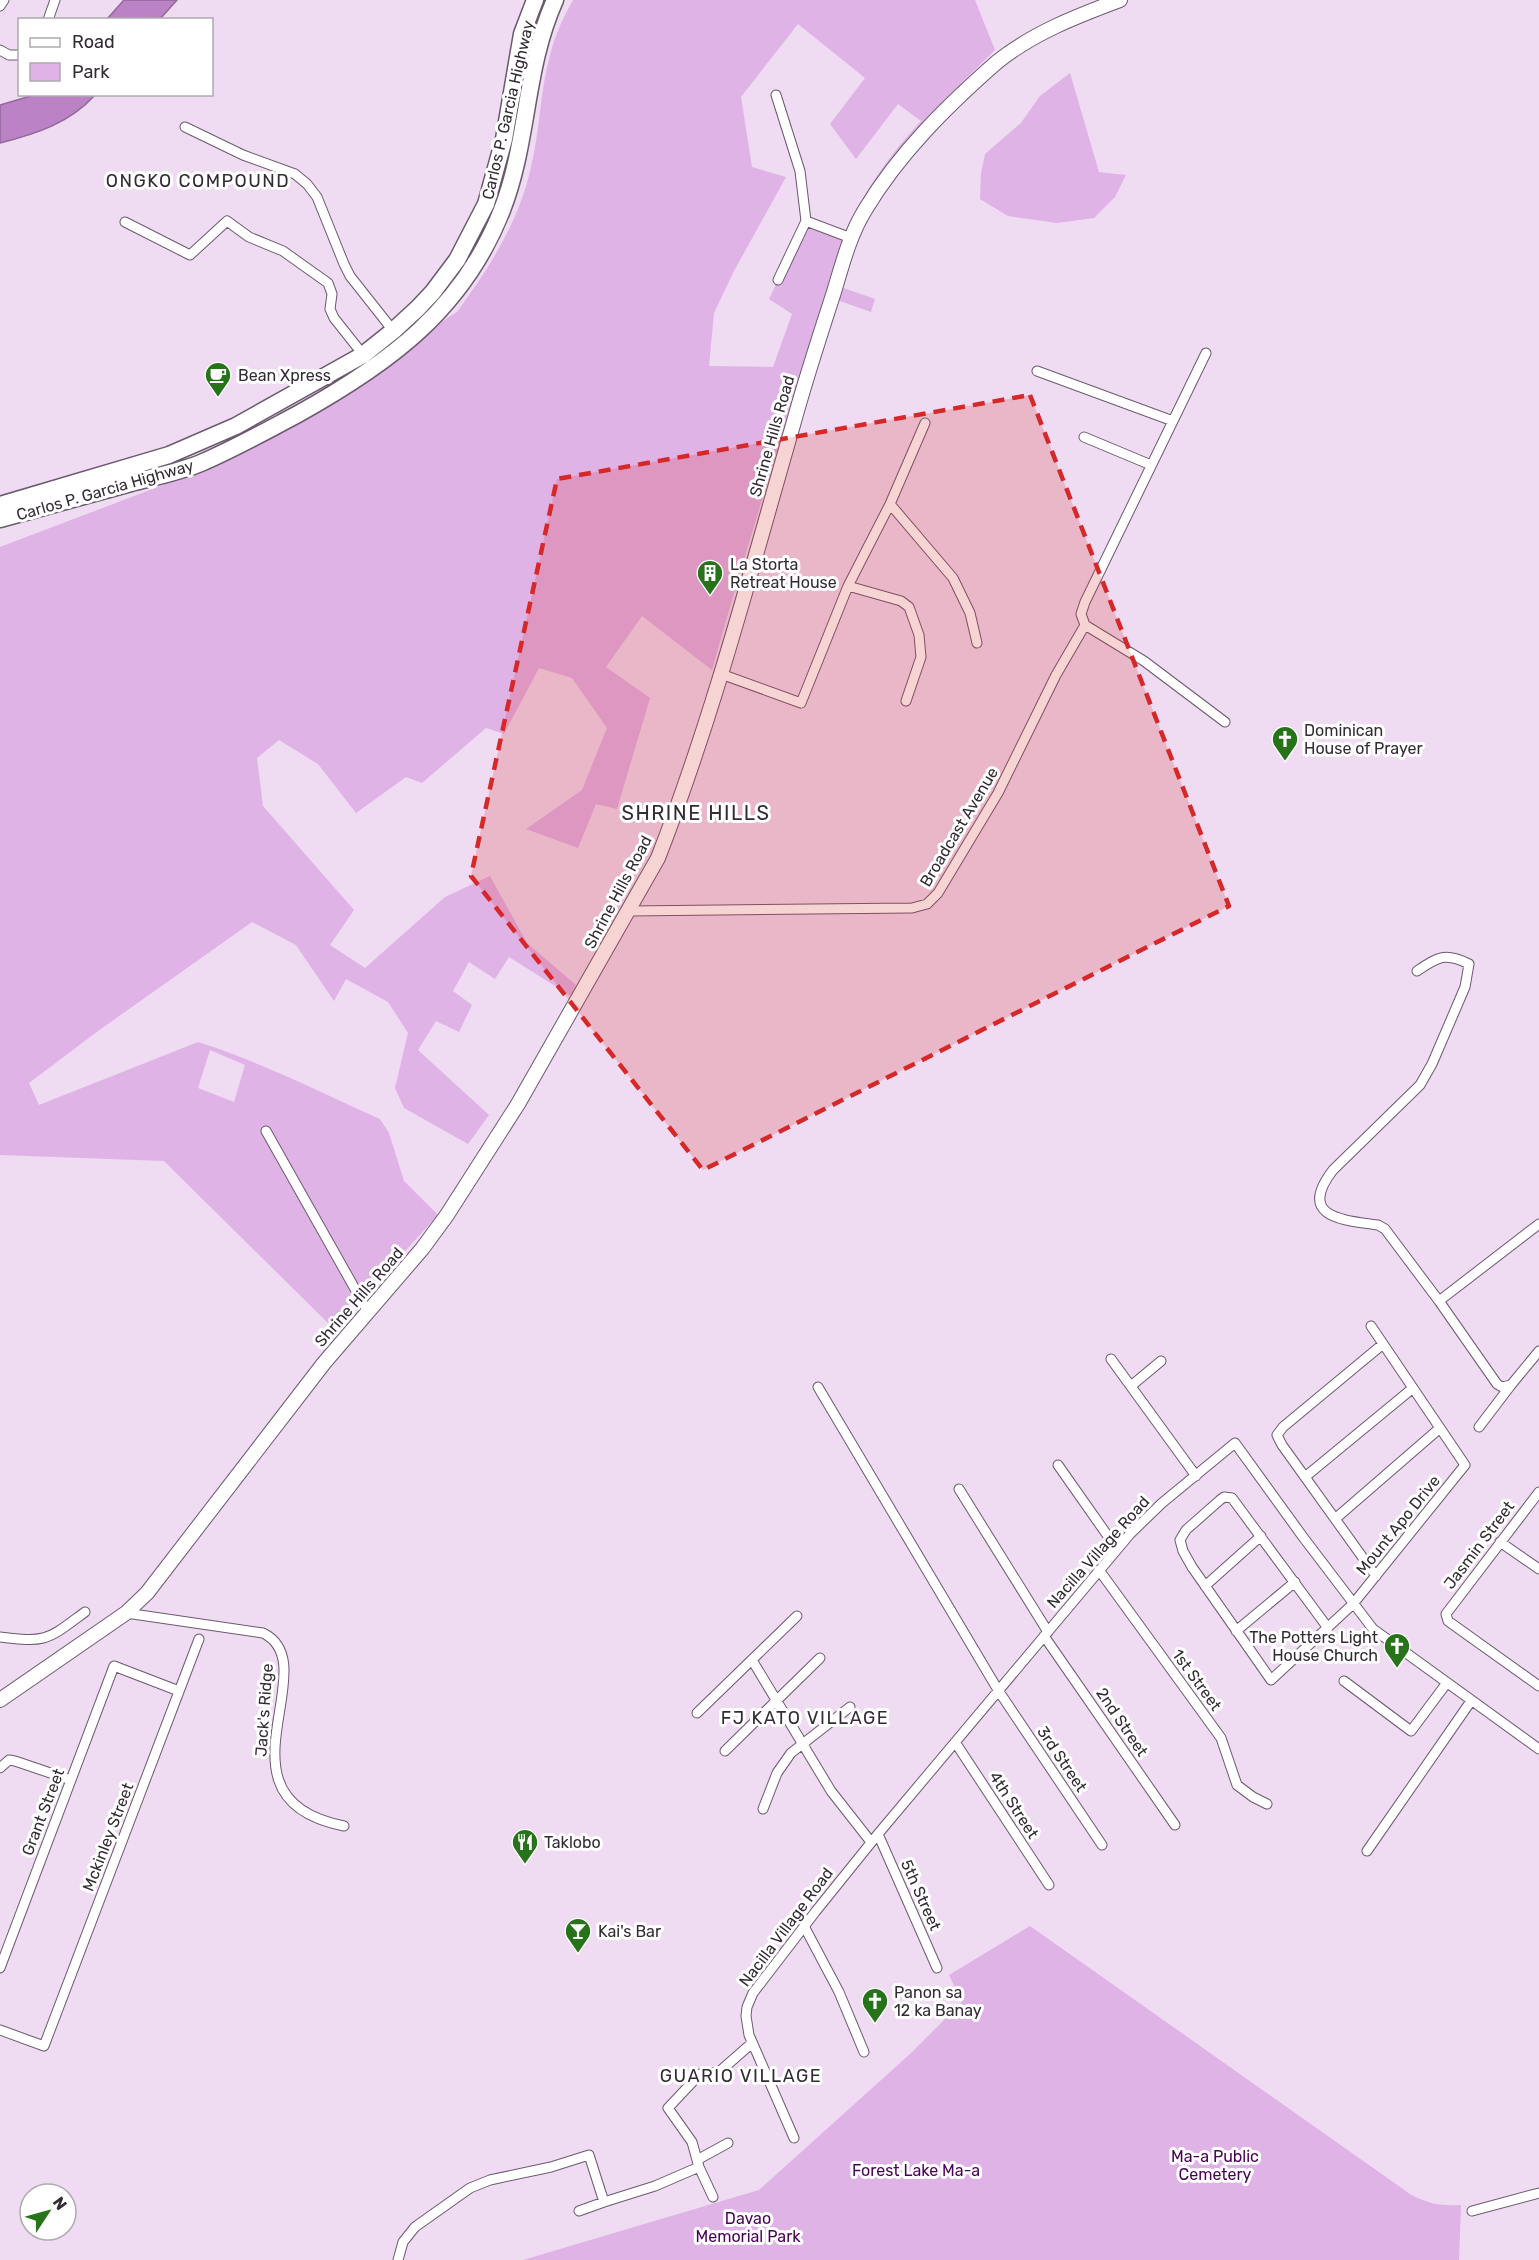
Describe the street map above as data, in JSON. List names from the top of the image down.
{
  "streets": {
    "highway": ["Carlos P. Garcia Highway"],
    "street": [
      "Shrine Hills Road",
      "Broadcast Avenue",
      "Mount Apo Drive",
      "Jasmin Street",
      "Nacilla Village Road",
      "1st Street",
      "Jack's Ridge",
      "2nd Street",
      "3rd Street",
      "4th Street",
      "Grant Street",
      "Mckinley Street",
      "5th Street"
    ]
  },
  "crossings": [
    ["Shrine Hills Road", "Broadcast Avenue"],
    ["Shrine Hills Road", "Jack's Ridge"],
    ["Mount Apo Drive", "Nacilla Village Road"],
    ["Nacilla Village Road", "1st Street"],
    ["Nacilla Village Road", "2nd Street"],
    ["Nacilla Village Road", "3rd Street"],
    ["Nacilla Village Road", "4th Street"],
    ["Nacilla Village Road", "5th Street"],
    ["Grant Street", "Mckinley Street"]
  ],
  "districts": [
    "ONGKO COMPOUND",
    "SHRINE HILLS",
    "FJ KATO VILLAGE",
    "GUARIO VILLAGE"
  ],
  "parks": ["Ma-a Public Cemetery", "Forest Lake Ma-a", "Davao Memorial Park"],
  "places": {
    "cafe": ["Bean Xpress"],
    "building": ["La Storta Retreat House"],
    "church": ["Dominican House of Prayer", "The Potters Light House Church", "Panon sa 12 ka Banay"],
    "restaurant": ["Taklobo"],
    "bar": ["Kai's Bar"]
  },
  "legend": ["Road", "Park"],
  "north": "top right"
}
